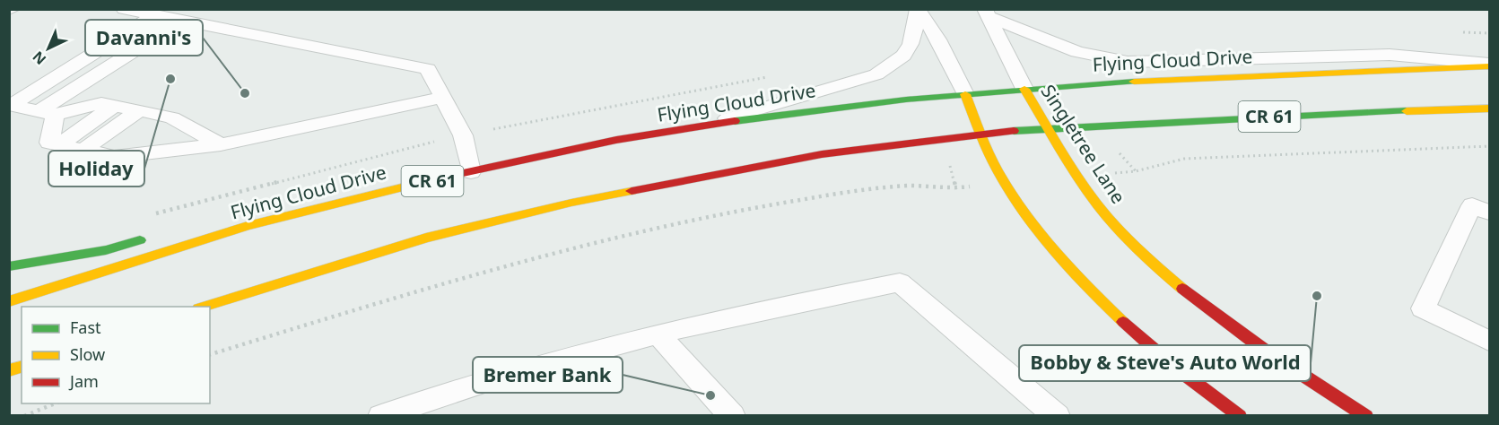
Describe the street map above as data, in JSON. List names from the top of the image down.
{
  "streets": {
    "main road": ["Flying Cloud Drive", "CR 61", "Singletree Lane"]
  },
  "crossings": [
    ["Flying Cloud Drive", "Singletree Lane"],
    ["CR 61", "Singletree Lane"]
  ],
  "places": [
    "Holiday",
    "Davanni's",
    "Bobby & Steve's Auto World",
    "Bremer Bank"
  ],
  "legend": ["Fast", "Slow", "Jam"],
  "north": "bottom left"
}
